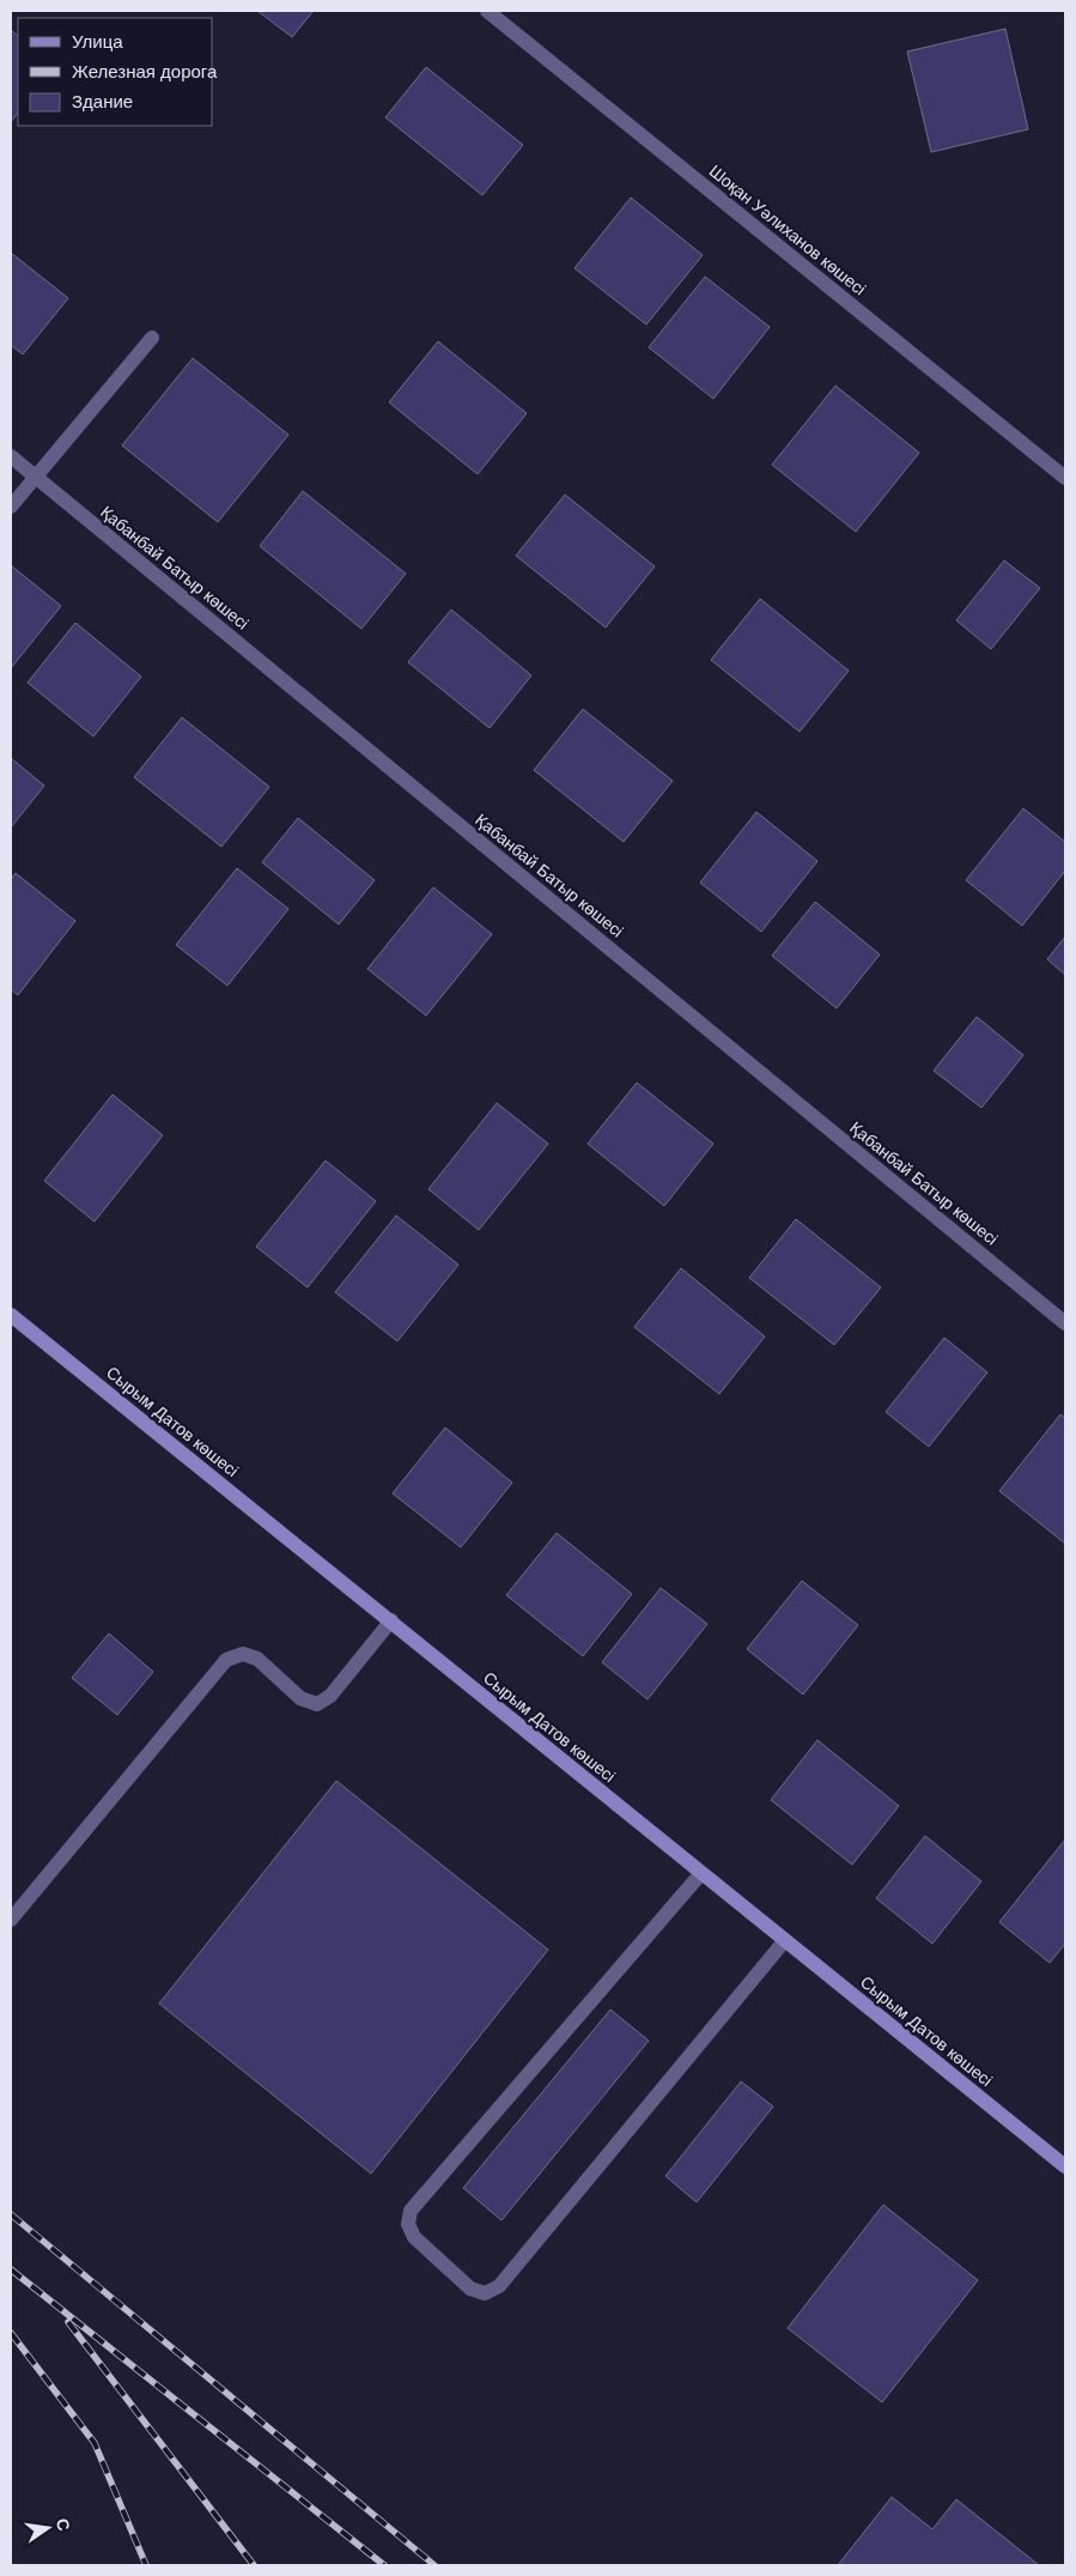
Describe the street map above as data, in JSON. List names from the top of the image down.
{
  "streets": {
    "main road": ["Сырым Датов көшесі"],
    "street": ["Шоқан Уәлиханов көшесі", "Қабанбай Батыр көшесі"]
  },
  "legend": ["Улица", "Железная дорога", "Здание"],
  "north": "right"
}
